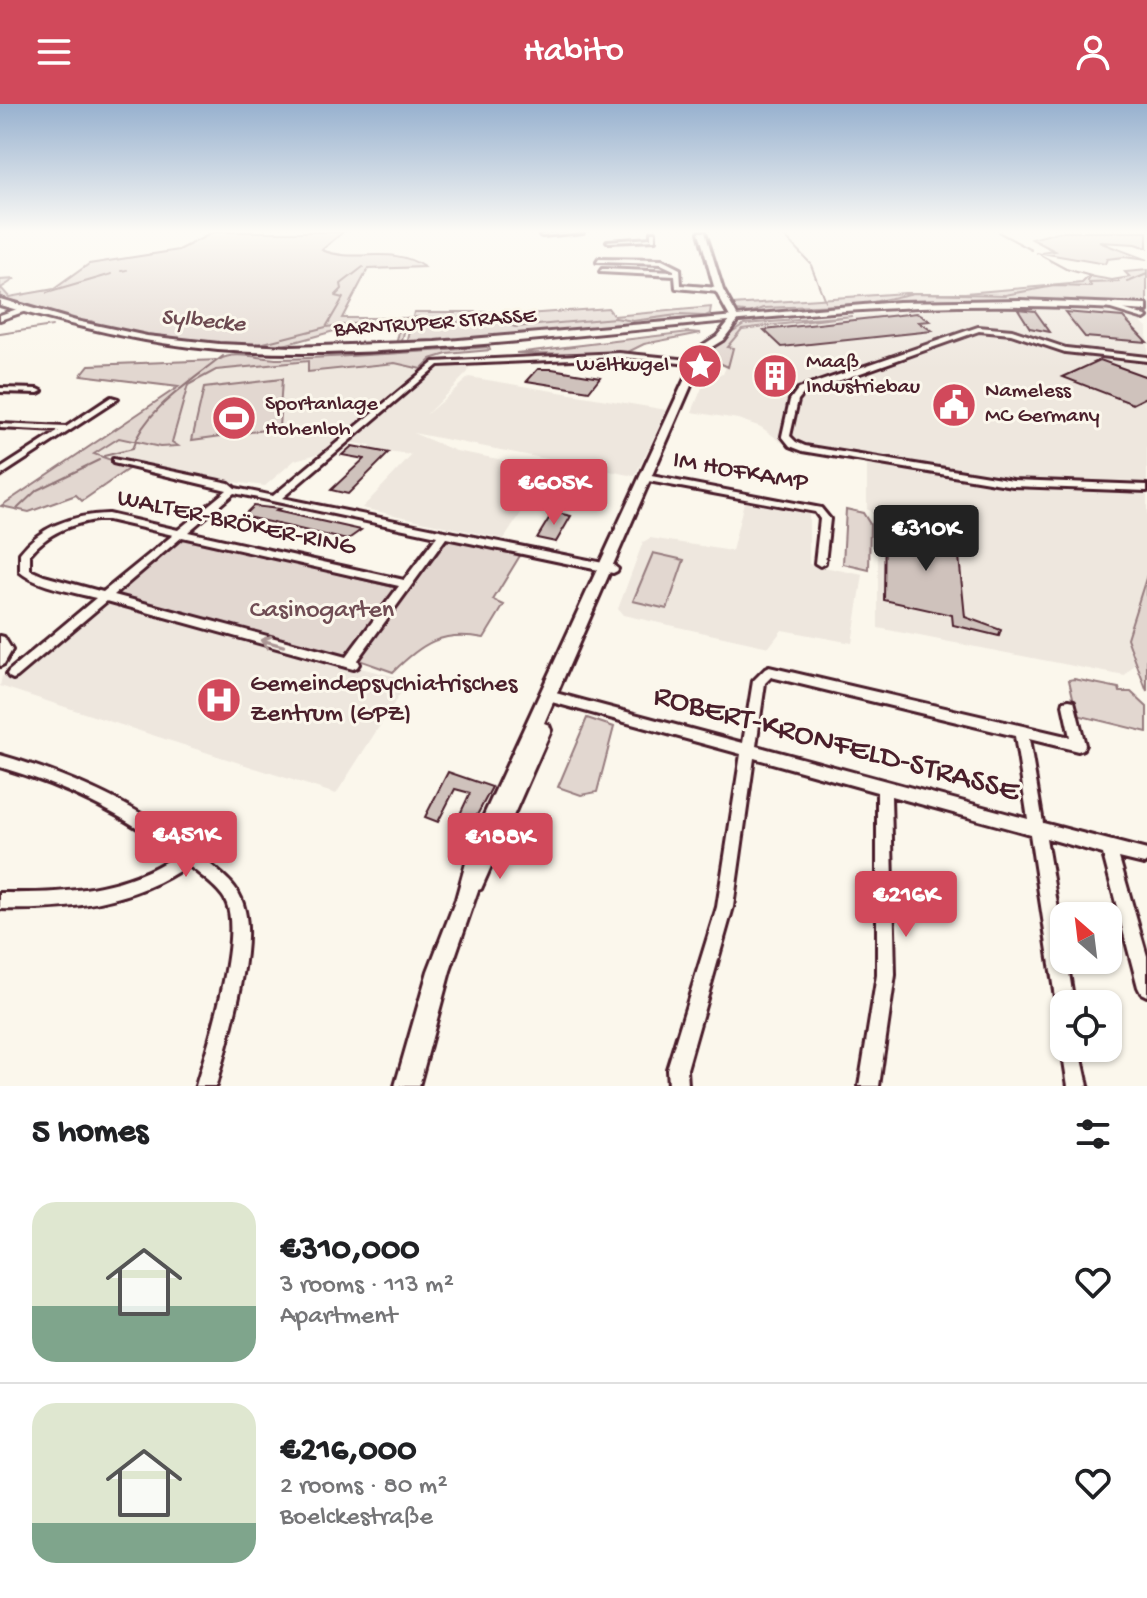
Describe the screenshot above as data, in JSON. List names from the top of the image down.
{
  "streets": {
    "main road": ["BARNTRUPER STRASSE"],
    "street": ["IM HOFKAMP", "WALTER-BRÖKER-RING", "ROBERT-KRONFELD-STRASSE"]
  },
  "water": ["Sylbecke"],
  "parks": ["Casinogarten"],
  "places": {
    "place": ["Weltkugel"],
    "building": ["Maaß Industriebau"],
    "public building": ["Nameless MC Germany"],
    "sports": ["Sportanlage Hohenloh"],
    "hospital": ["Gemeindepsychiatrisches Zentrum (GPZ)"]
  },
  "north": "top left",
  "page": {
    "header": "Habito",
    "price": [
      "€605K",
      "€310K",
      "€451K",
      "€188K",
      "€216K"
    ],
    "heading": "5 homes",
    "list": [
      {
        "name": "€310,000",
        "note": "3 rooms · 113 m² · Apartment"
      },
      {
        "name": "€216,000",
        "note": "2 rooms · 80 m² · Boelckestraße"
      }
    ]
  }
}
